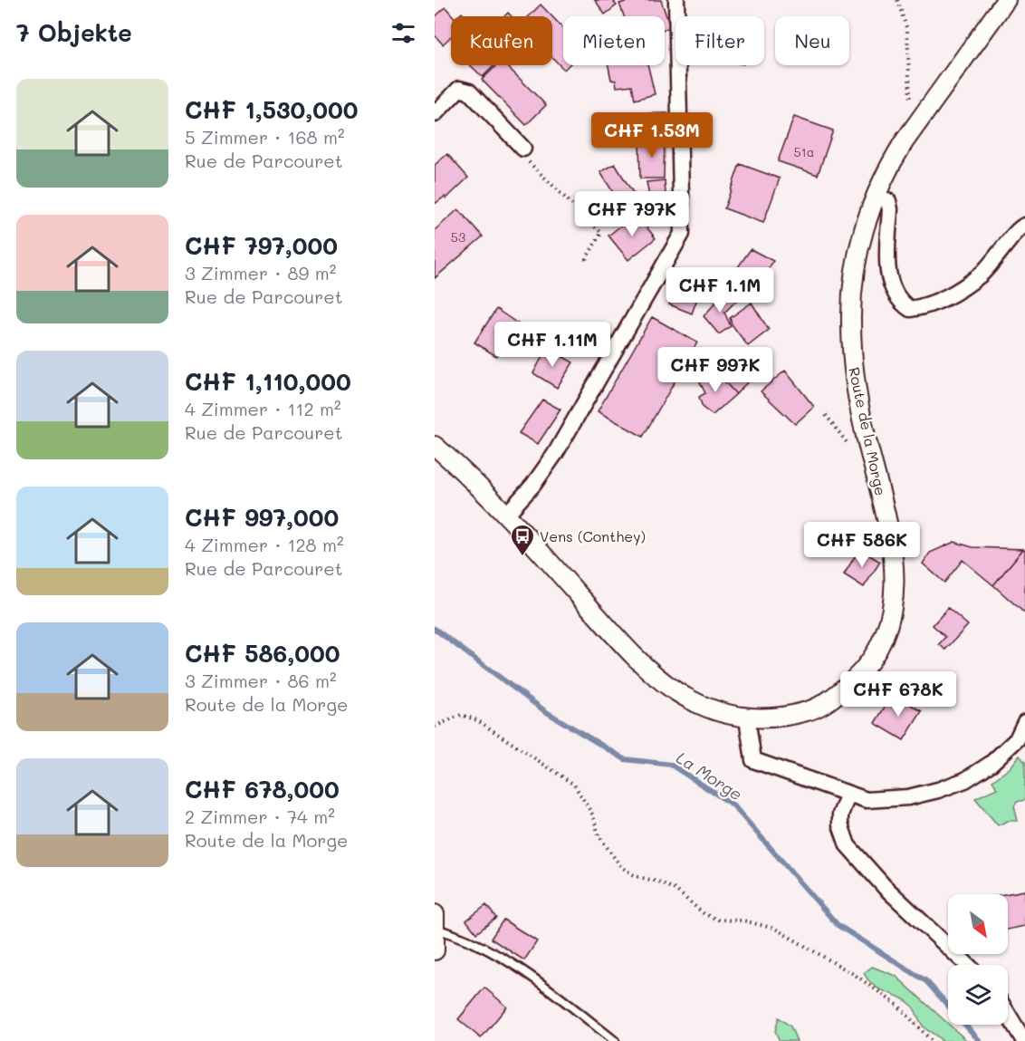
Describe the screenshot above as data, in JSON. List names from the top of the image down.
{
  "streets": {
    "street": ["Route de la Morge"]
  },
  "water": ["La Morge"],
  "places": {
    "bus stop": ["Vens (Conthey)"]
  },
  "house_numbers": ["51a", "53"],
  "north": "bottom right",
  "page": {
    "heading": "7 Objekte",
    "chip": [
      "Kaufen",
      "Mieten",
      "Filter",
      "Neu"
    ],
    "list": [
      {
        "name": "CHF 1,530,000",
        "note": "5 Zimmer · 168 m² · Rue de Parcouret"
      },
      {
        "name": "CHF 797,000",
        "note": "3 Zimmer · 89 m² · Rue de Parcouret"
      },
      {
        "name": "CHF 1,110,000",
        "note": "4 Zimmer · 112 m² · Rue de Parcouret"
      },
      {
        "name": "CHF 997,000",
        "note": "4 Zimmer · 128 m² · Rue de Parcouret"
      },
      {
        "name": "CHF 586,000",
        "note": "3 Zimmer · 86 m² · Route de la Morge"
      },
      {
        "name": "CHF 678,000",
        "note": "2 Zimmer · 74 m² · Route de la Morge"
      }
    ],
    "price": [
      "CHF 1.53M",
      "CHF 797K",
      "CHF 1.1M",
      "CHF 1.11M",
      "CHF 997K",
      "CHF 586K",
      "CHF 678K"
    ]
  }
}
